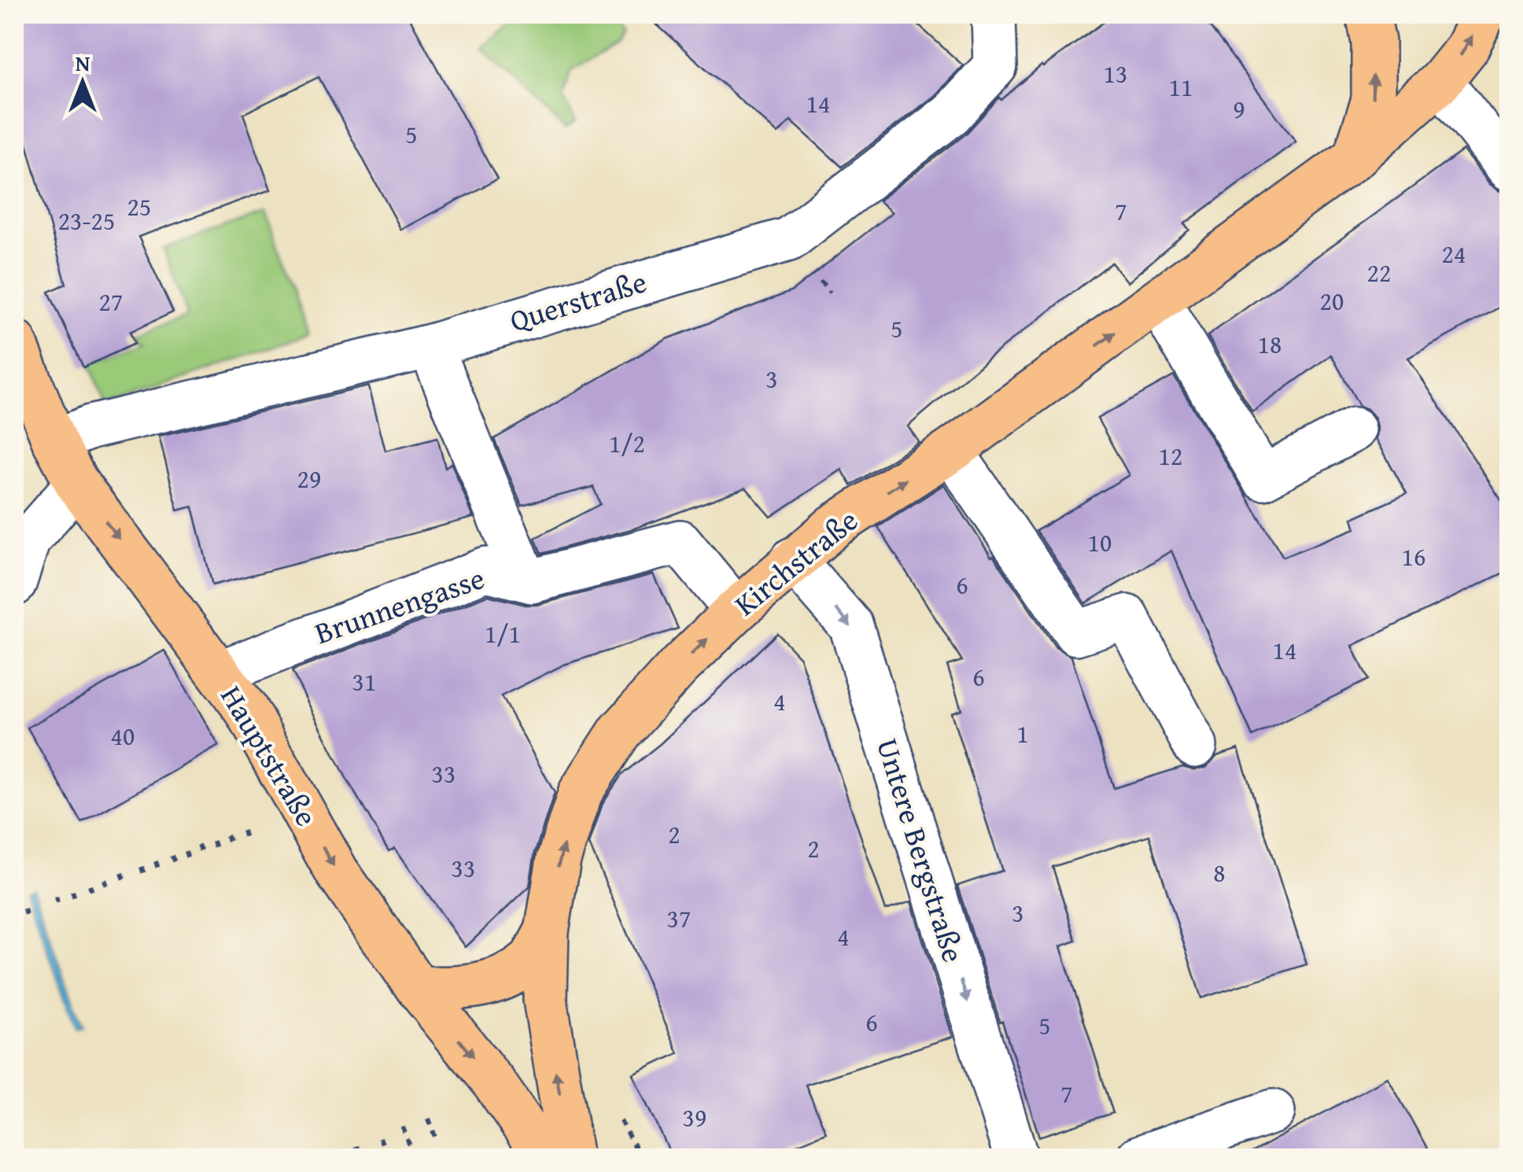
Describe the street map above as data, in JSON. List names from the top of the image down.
{
  "streets": {
    "main road": ["Kirchstraße", "Hauptstraße"],
    "street": ["Querstraße", "Brunnengasse", "Untere Bergstraße"]
  },
  "crossings": [
    ["Querstraße", "Hauptstraße"],
    ["Kirchstraße", "Brunnengasse"],
    ["Kirchstraße", "Untere Bergstraße"],
    ["Brunnengasse", "Hauptstraße"]
  ],
  "one_way": ["Kirchstraße", "Hauptstraße", "Untere Bergstraße"],
  "house_numbers": [
    "13",
    "11",
    "14",
    "9",
    "5",
    "25",
    "7",
    "23-25",
    "24",
    "22",
    "20",
    "27",
    "5",
    "18",
    "3",
    "1/2",
    "12",
    "29",
    "10",
    "16",
    "6",
    "1/1",
    "14",
    "6",
    "31",
    "4",
    "1",
    "40",
    "33",
    "2",
    "2",
    "33",
    "8",
    "3",
    "37",
    "4",
    "6",
    "5",
    "7",
    "39"
  ],
  "north": "top"
}
